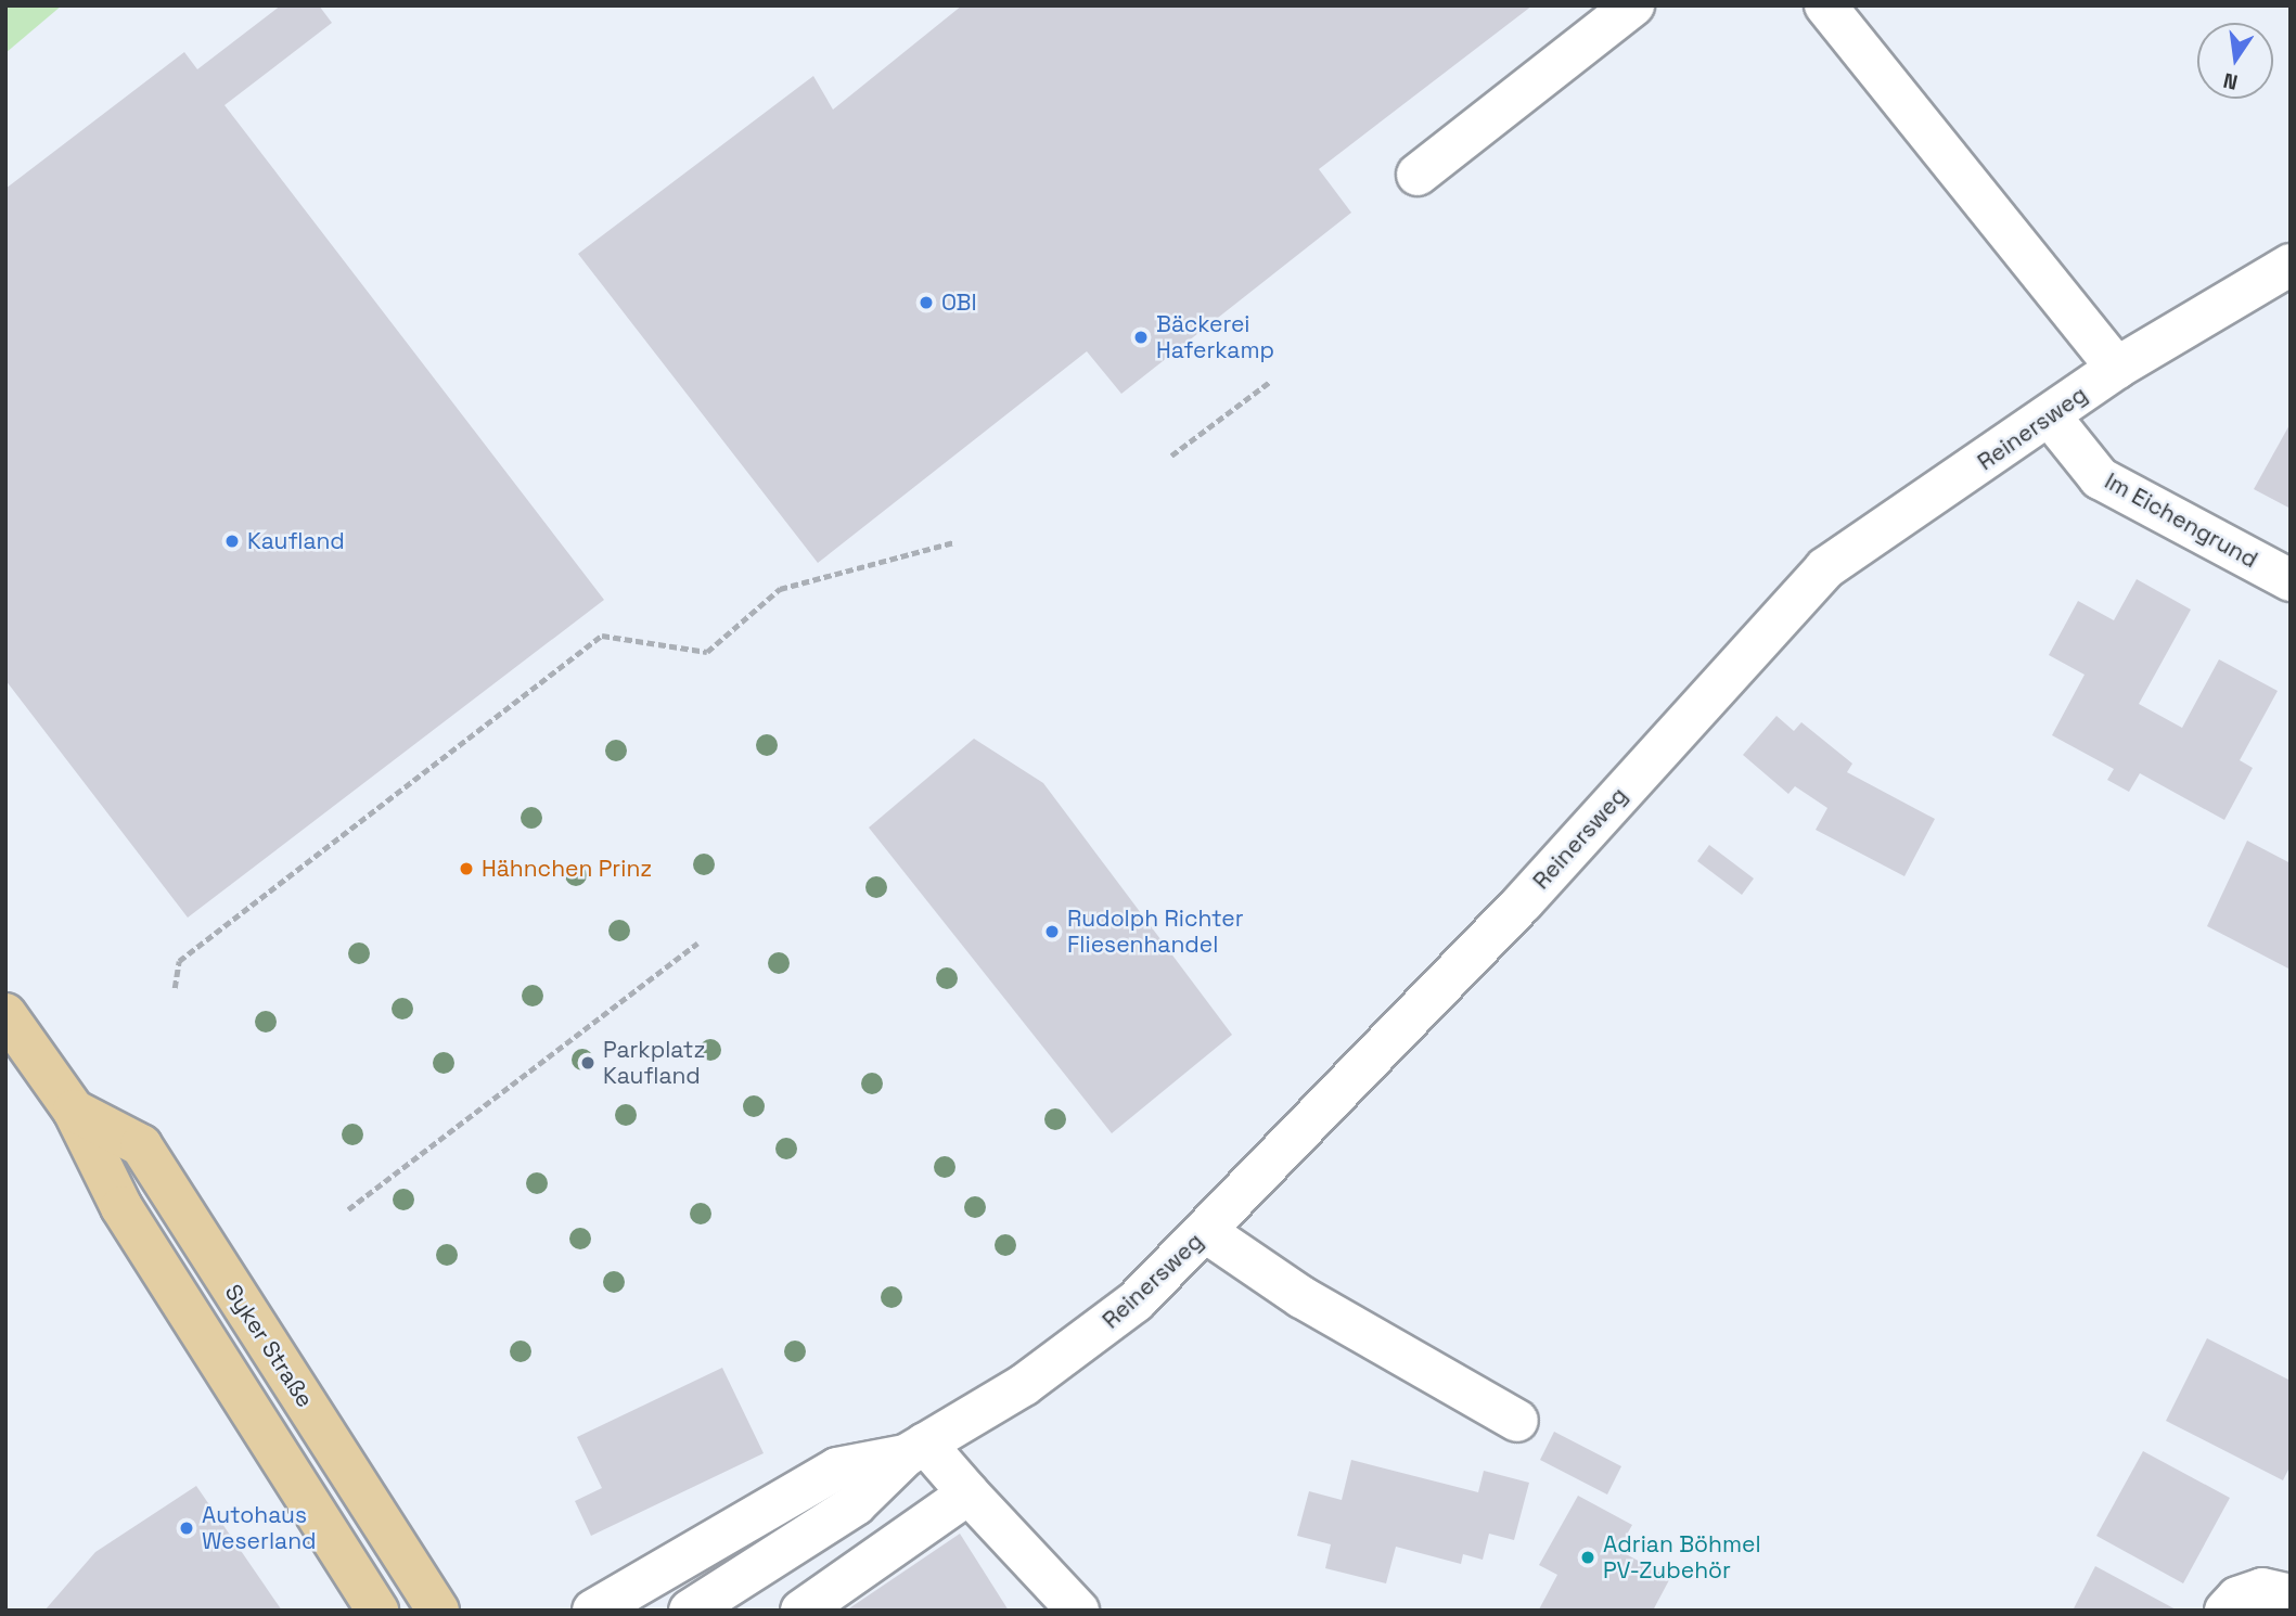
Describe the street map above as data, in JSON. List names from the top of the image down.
{
  "streets": {
    "main road": ["Syker Straße"],
    "street": ["Reinersweg", "Im Eichengrund"]
  },
  "crossings": [
    ["Reinersweg", "Im Eichengrund"]
  ],
  "places": [
    "OBI",
    "Bäckerei Haferkamp",
    "Kaufland",
    "Hähnchen Prinz",
    "Rudolph Richter Fliesenhandel",
    "Parkplatz Kaufland",
    "Autohaus Weserland",
    "Adrian Böhmel PV-Zubehör"
  ],
  "north": "bottom"
}
